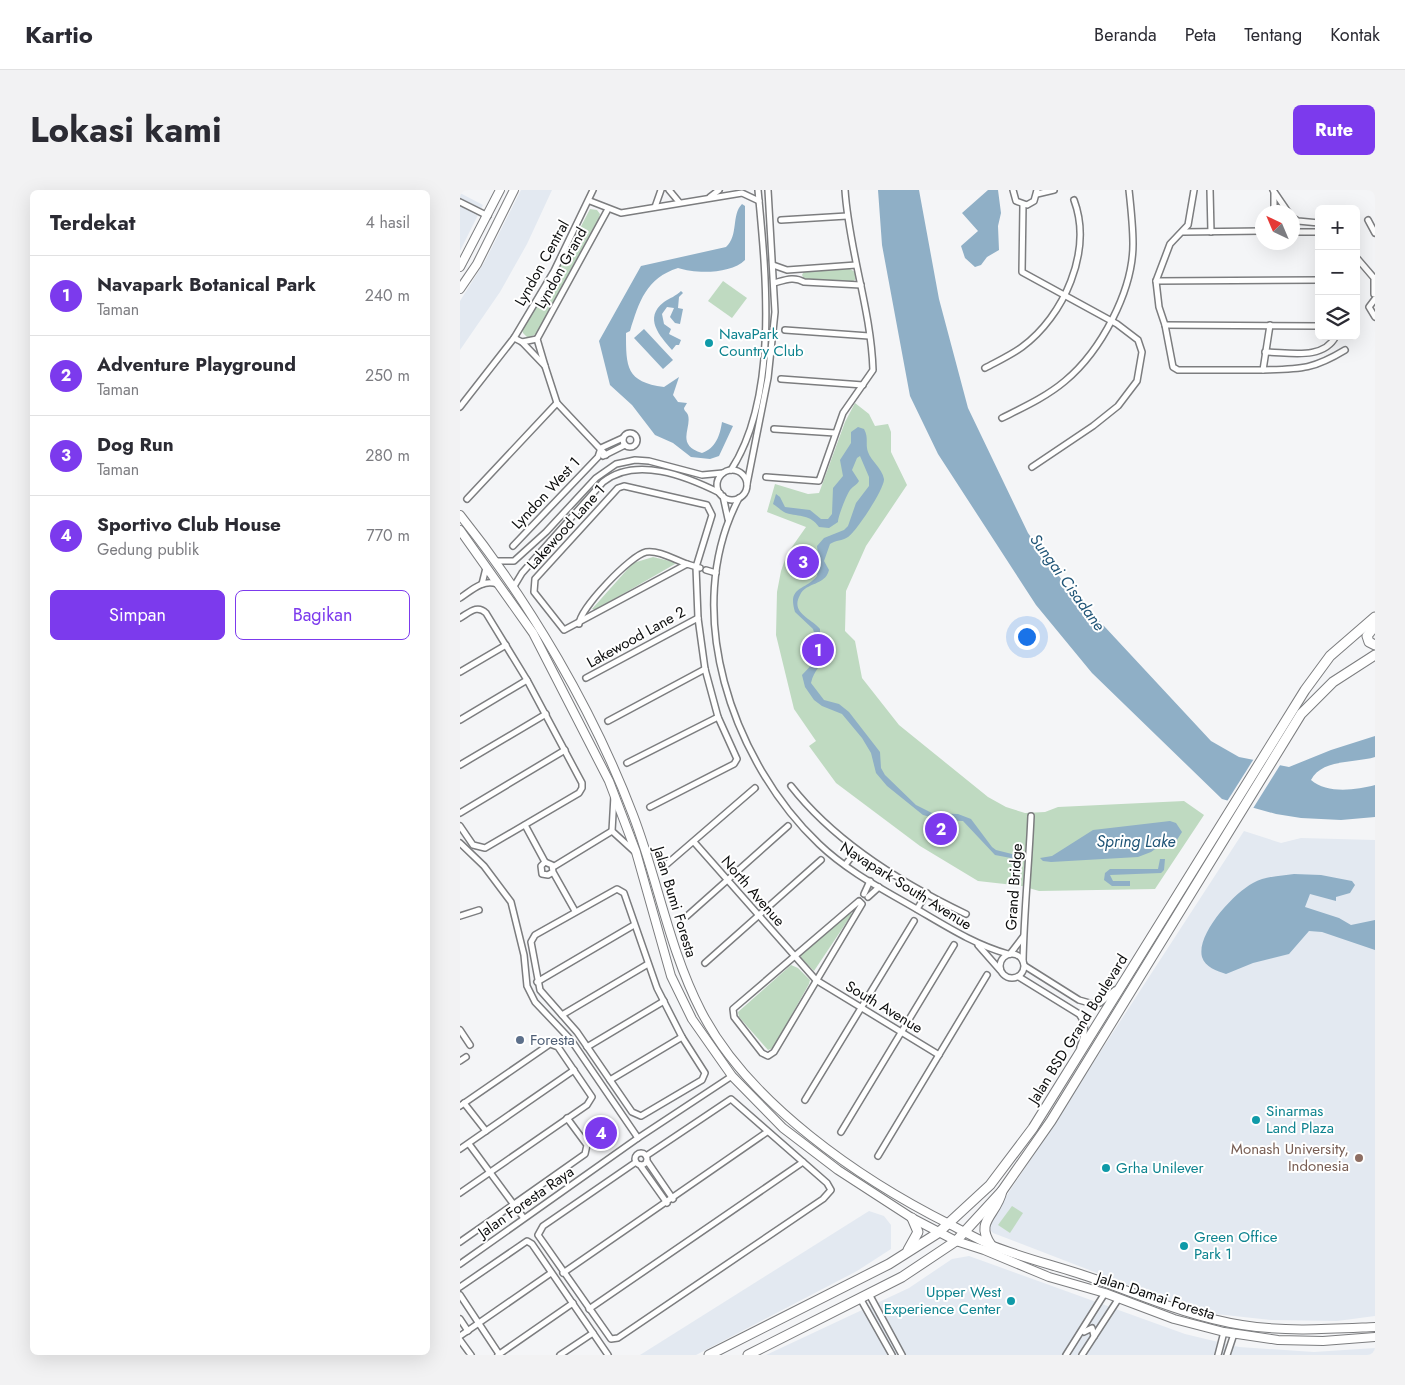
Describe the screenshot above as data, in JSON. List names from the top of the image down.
{
  "streets": {
    "main road": ["Jalan Bumi Foresta", "Jalan BSD Grand Boulevard", "Jalan Damai Foresta"],
    "street": [
      "Lyndon Central",
      "Lyndon Grand",
      "Lyndon West 1",
      "Lakewood Lane 1",
      "Lakewood Lane 2",
      "Navapark South Avenue",
      "Grand Bridge",
      "North Avenue",
      "South Avenue",
      "Jalan Foresta Raya"
    ]
  },
  "crossings": [
    ["Navapark South Avenue", "Grand Bridge"],
    ["North Avenue", "South Avenue"],
    ["Jalan Bumi Foresta", "Jalan BSD Grand Boulevard"],
    ["Jalan Bumi Foresta", "Jalan Foresta Raya"],
    ["Jalan Bumi Foresta", "Jalan Damai Foresta"],
    ["Jalan BSD Grand Boulevard", "Jalan Damai Foresta"]
  ],
  "water": ["Sungai Cisadane", "Spring Lake"],
  "places": [
    "NavaPark Country Club",
    "Foresta",
    "Sinarmas Land Plaza",
    "Monash University, Indonesia",
    "Grha Unilever",
    "Green Office Park 1",
    "Upper West Experience Center"
  ],
  "north": "top left",
  "page": {
    "header": "Kartio",
    "nav": [
      "Beranda",
      "Peta",
      "Tentang",
      "Kontak"
    ],
    "title": "Lokasi kami",
    "buttons": [
      "Rute",
      ["Simpan", "Bagikan"]
    ],
    "heading": ["Terdekat", "4 hasil"],
    "map_buttons": ["+", "−"],
    "list": [
      {
        "mark": "1",
        "name": "Navapark Botanical Park",
        "note": "Taman",
        "value": "240 m"
      },
      {
        "mark": "2",
        "name": "Adventure Playground",
        "note": "Taman",
        "value": "250 m"
      },
      {
        "mark": "3",
        "name": "Dog Run",
        "note": "Taman",
        "value": "280 m"
      },
      {
        "mark": "4",
        "name": "Sportivo Club House",
        "note": "Gedung publik",
        "value": "770 m"
      }
    ],
    "pins": [
      "3",
      "1",
      "2",
      "4"
    ]
  }
}
